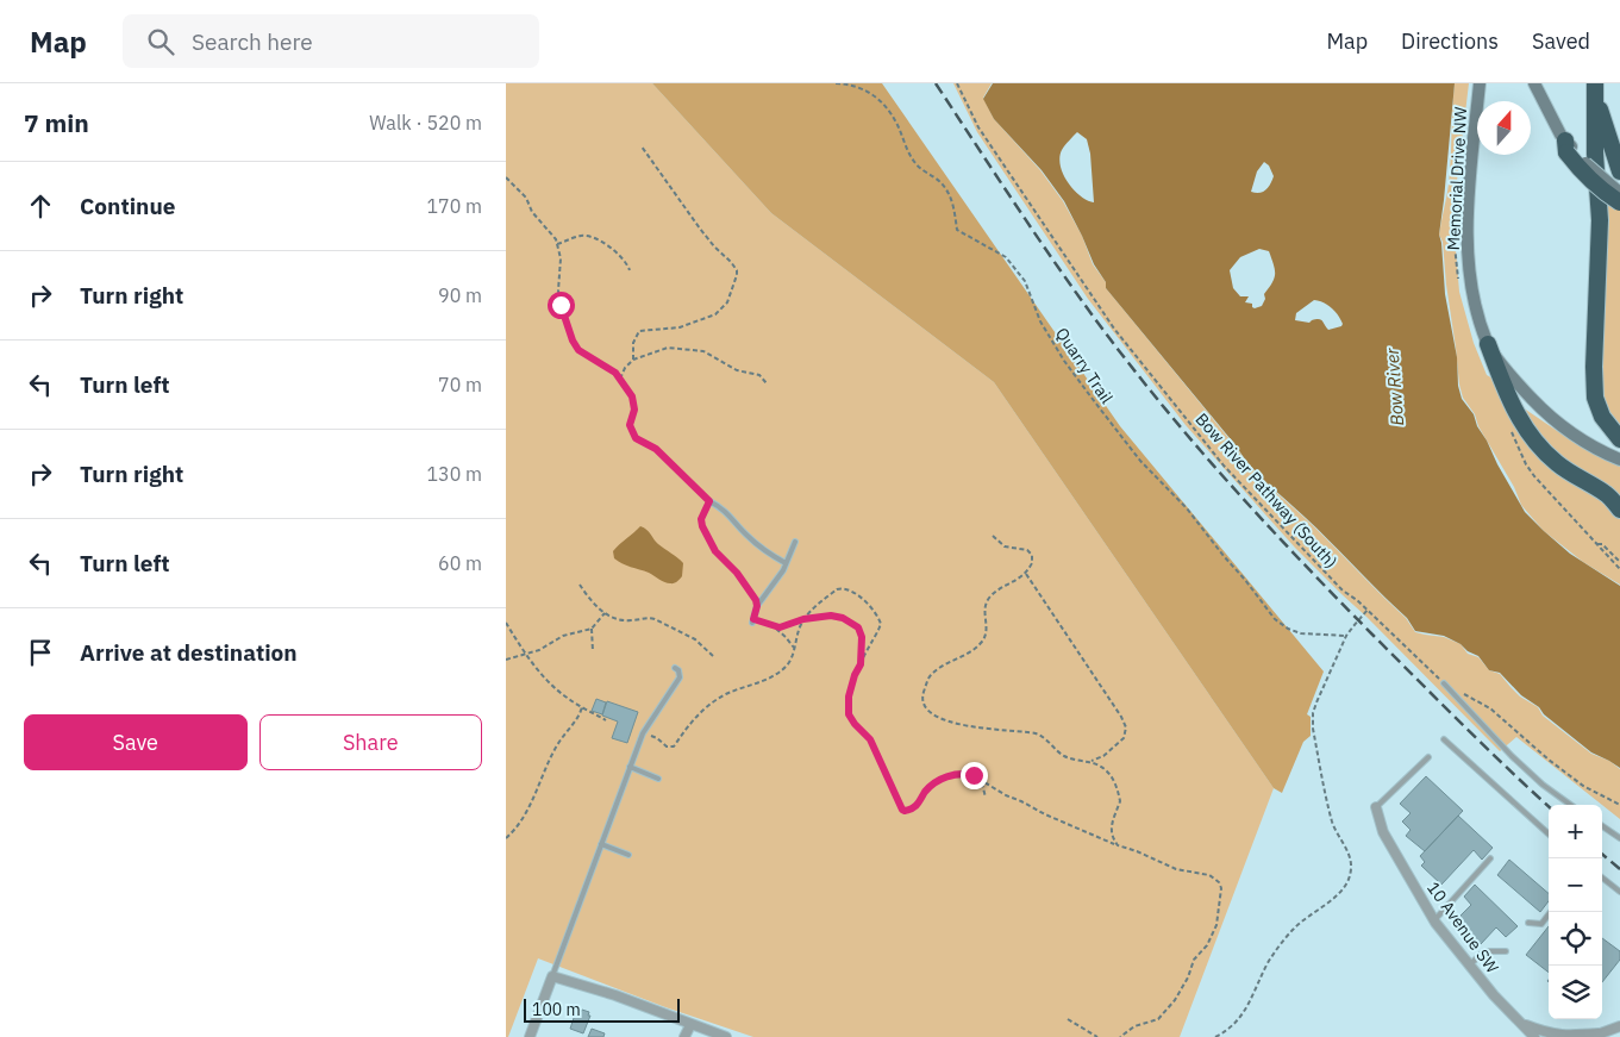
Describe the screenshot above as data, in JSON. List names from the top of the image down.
{
  "streets": {
    "main road": ["Memorial Drive NW"],
    "street": ["10 Avenue SW"],
    "path": ["Quarry Trail", "Bow River Pathway (South)"]
  },
  "water": ["Bow River"],
  "scale_bar": "100 m",
  "north": "top",
  "page": {
    "header": "Map",
    "search": "Search here",
    "nav": ["Map", "Directions", "Saved"],
    "heading": ["7 min", "Walk · 520 m"],
    "list": [
      ["Continue", "170 m"],
      ["Turn right", "90 m"],
      ["Turn left", "70 m"],
      ["Turn right", "130 m"],
      ["Turn left", "60 m"],
      "Arrive at destination"
    ],
    "buttons": ["Save", "Share"],
    "map_buttons": ["+", "−"],
    "scale": "100 m"
  }
}
